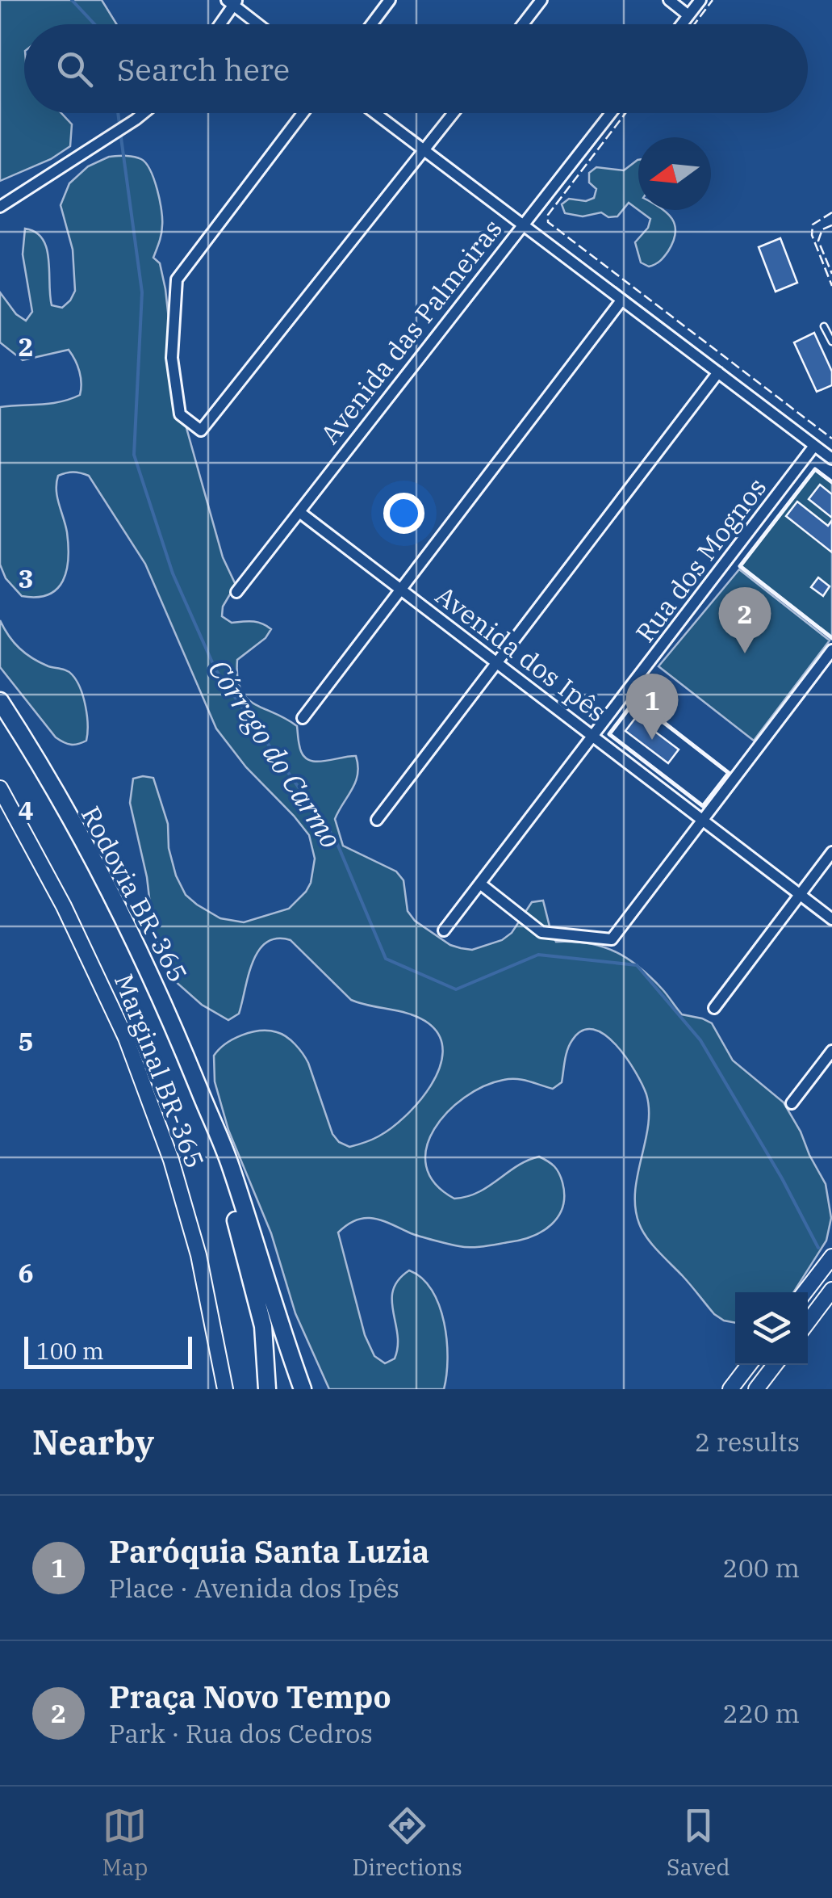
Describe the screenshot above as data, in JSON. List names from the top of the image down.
{
  "streets": {
    "main road": ["Rodovia BR-365"],
    "street": [
      "Avenida das Palmeiras",
      "Rua dos Mognos",
      "Avenida dos Ipês",
      "Marginal BR-365"
    ]
  },
  "crossings": [
    ["Avenida das Palmeiras", "Avenida dos Ipês"],
    ["Rua dos Mognos", "Avenida dos Ipês"]
  ],
  "water": ["Córrego do Carmo"],
  "scale_bar": "100 m",
  "north": "left",
  "page": {
    "search": "Search here",
    "pins": ["2", "1"],
    "scale": "100 m",
    "heading": ["Nearby", "2 results"],
    "list": [
      {
        "mark": "1",
        "name": "Paróquia Santa Luzia",
        "note": "Place · Avenida dos Ipês",
        "value": "200 m"
      },
      {
        "mark": "2",
        "name": "Praça Novo Tempo",
        "note": "Park · Rua dos Cedros",
        "value": "220 m"
      }
    ],
    "nav": ["Map", "Directions", "Saved"]
  },
  "grid": {
    "rows": [
      "2",
      "3",
      "4",
      "5",
      "6"
    ]
  }
}
